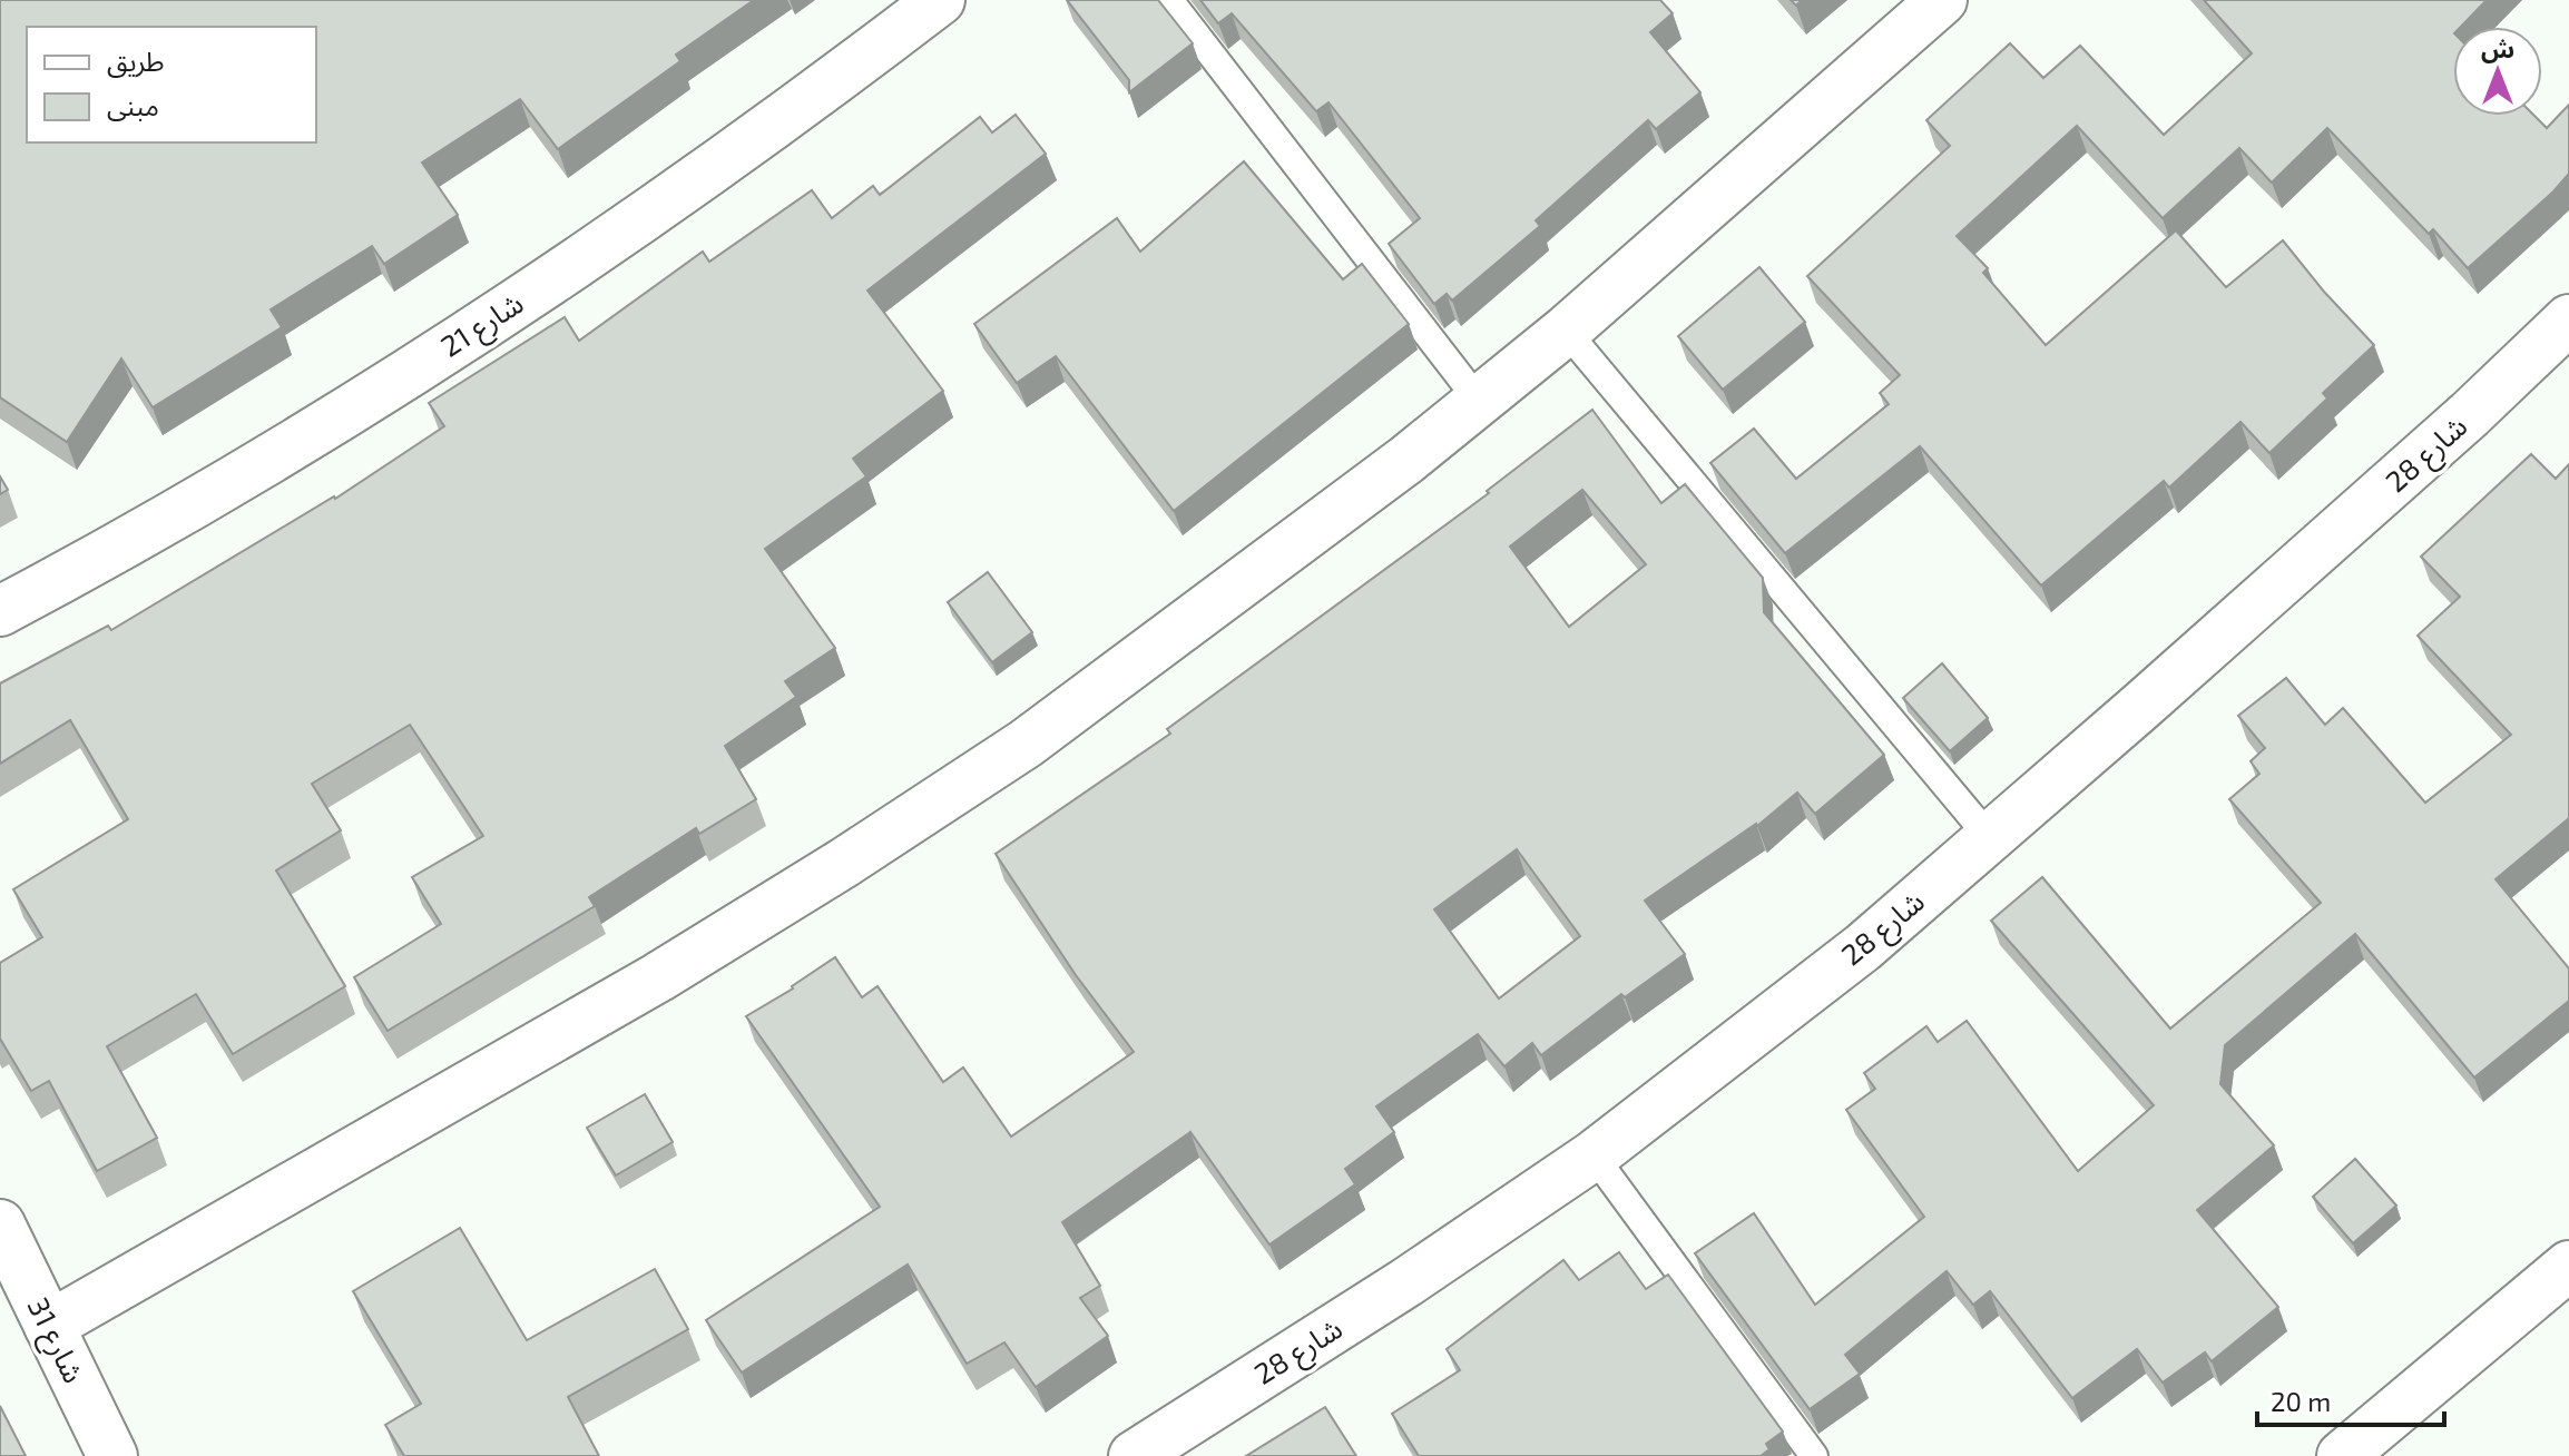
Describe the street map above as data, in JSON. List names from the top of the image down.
{
  "streets": {
    "street": ["شارع 21", "شارع 28", "شارع 31"]
  },
  "legend": ["طريق", "مبنى"],
  "scale_bar": "20 m",
  "north": "top"
}
